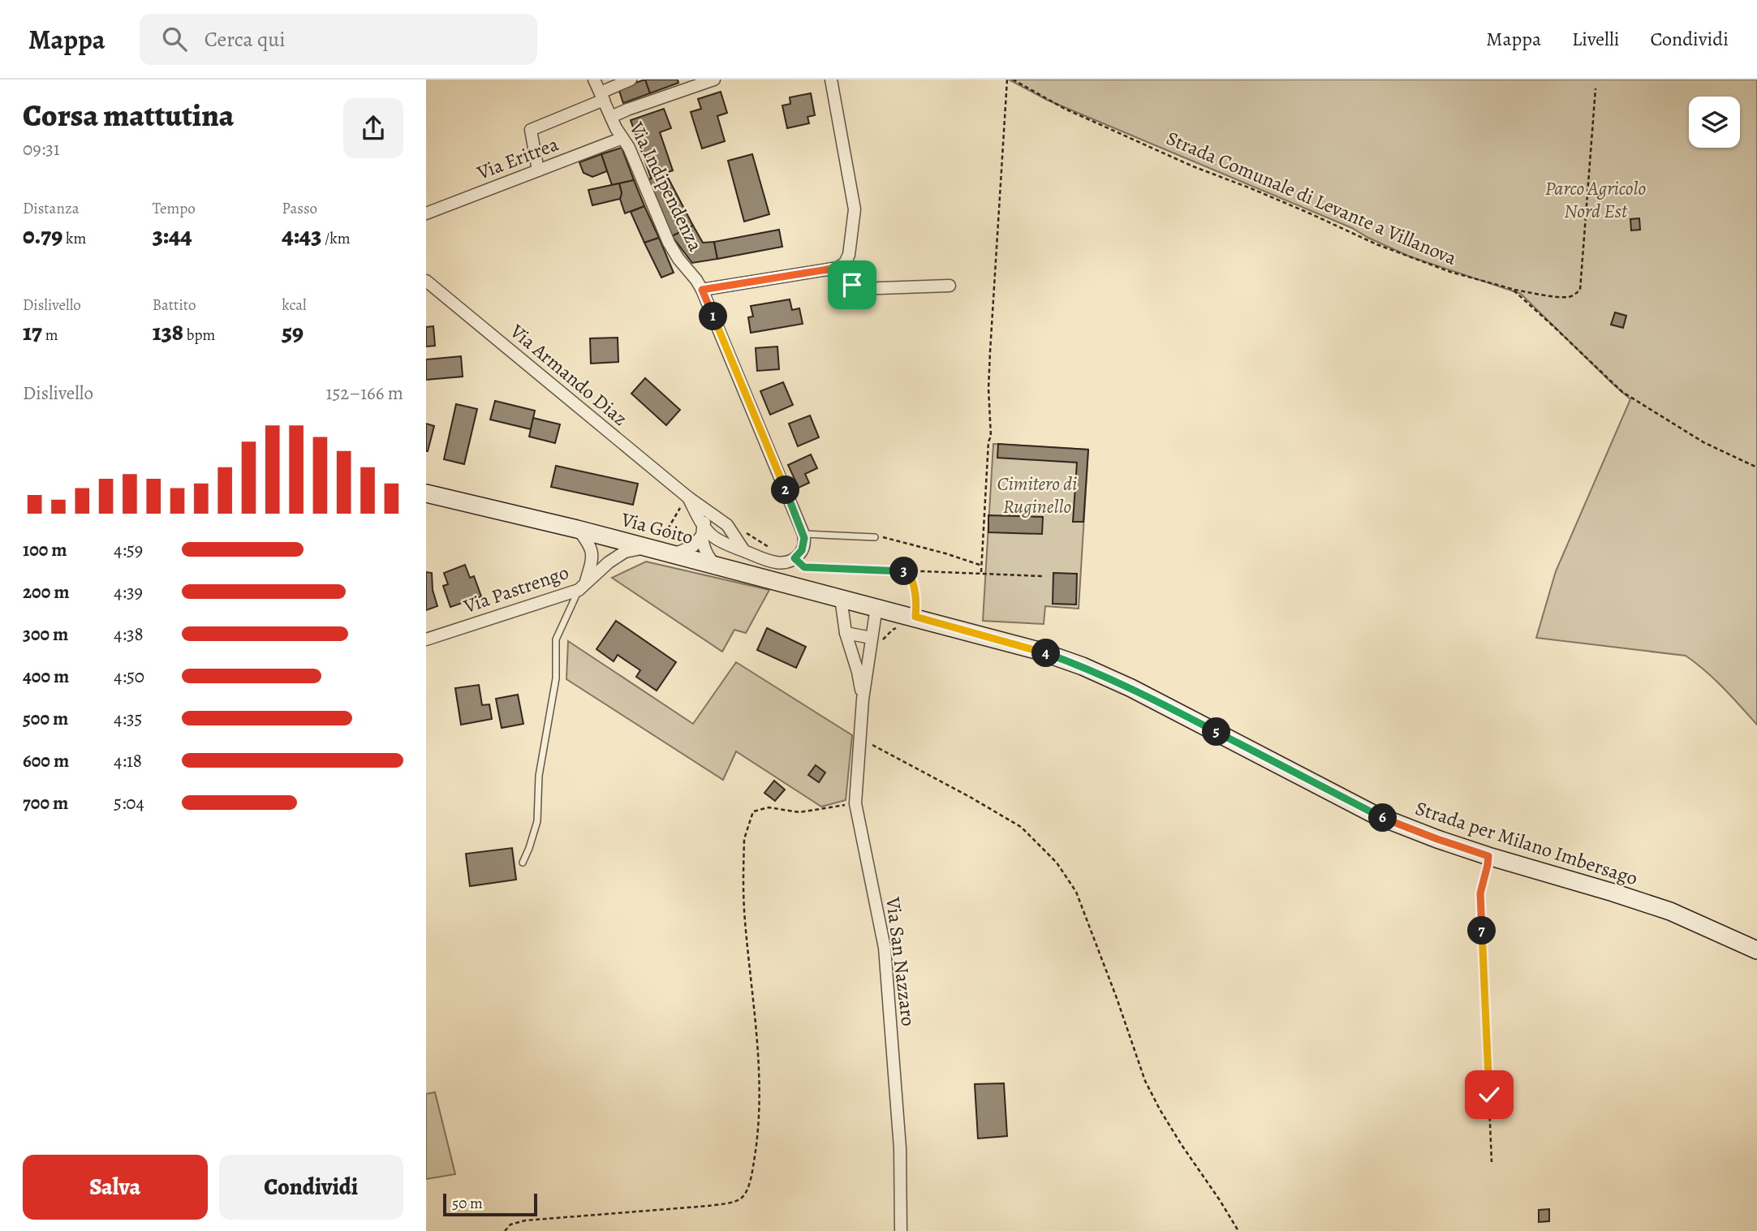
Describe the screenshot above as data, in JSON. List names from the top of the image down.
{
  "streets": {
    "street": [
      "Via Eritrea",
      "Via Indipendenza",
      "Via Armando Diaz",
      "Via Goito",
      "Via Pastrengo",
      "Strada per Milano Imbersago",
      "Via San Nazzaro"
    ],
    "path": ["Strada Comunale di Levante a Villanova"]
  },
  "crossings": [
    ["Via Eritrea", "Via Indipendenza"],
    ["Via Armando Diaz", "Via Goito"],
    ["Via Goito", "Via Pastrengo"],
    ["Via Goito", "Strada per Milano Imbersago"],
    ["Via Goito", "Via San Nazzaro"],
    ["Strada per Milano Imbersago", "Via San Nazzaro"]
  ],
  "parks": ["Parco Agricolo Nord Est", "Cimitero di Ruginello"],
  "scale_bar": "50 m",
  "page": {
    "header": "Mappa",
    "search": "Cerca qui",
    "nav": ["Mappa", "Livelli", "Condividi"],
    "heading": ["Corsa mattutina", "09:31"],
    "stats": [
      ["Distanza", "0.79 km"],
      ["Tempo", "3:44"],
      ["Passo", "4:43 /km"],
      ["Dislivello", "17 m"],
      ["Battito", "138 bpm"],
      ["kcal", "59"]
    ],
    "pins": [
      "1",
      "2",
      "3",
      "4",
      "5",
      "6",
      "7"
    ],
    "chart": ["Dislivello", "152–166 m"],
    "list": [
      {
        "name": "100 m",
        "note": "4:59"
      },
      {
        "name": "200 m",
        "note": "4:39"
      },
      {
        "name": "300 m",
        "note": "4:38"
      },
      {
        "name": "400 m",
        "note": "4:50"
      },
      {
        "name": "500 m",
        "note": "4:35"
      },
      {
        "name": "600 m",
        "note": "4:18"
      },
      {
        "name": "700 m",
        "note": "5:04"
      }
    ],
    "buttons": ["Salva", "Condividi"],
    "scale": "50 m"
  }
}
